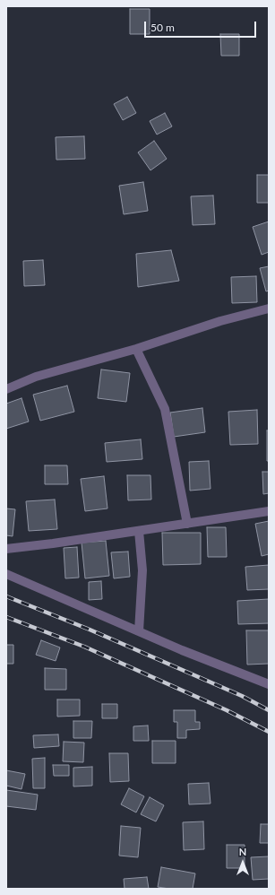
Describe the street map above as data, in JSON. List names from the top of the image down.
{
  "scale_bar": "50 m",
  "north": "top"
}
